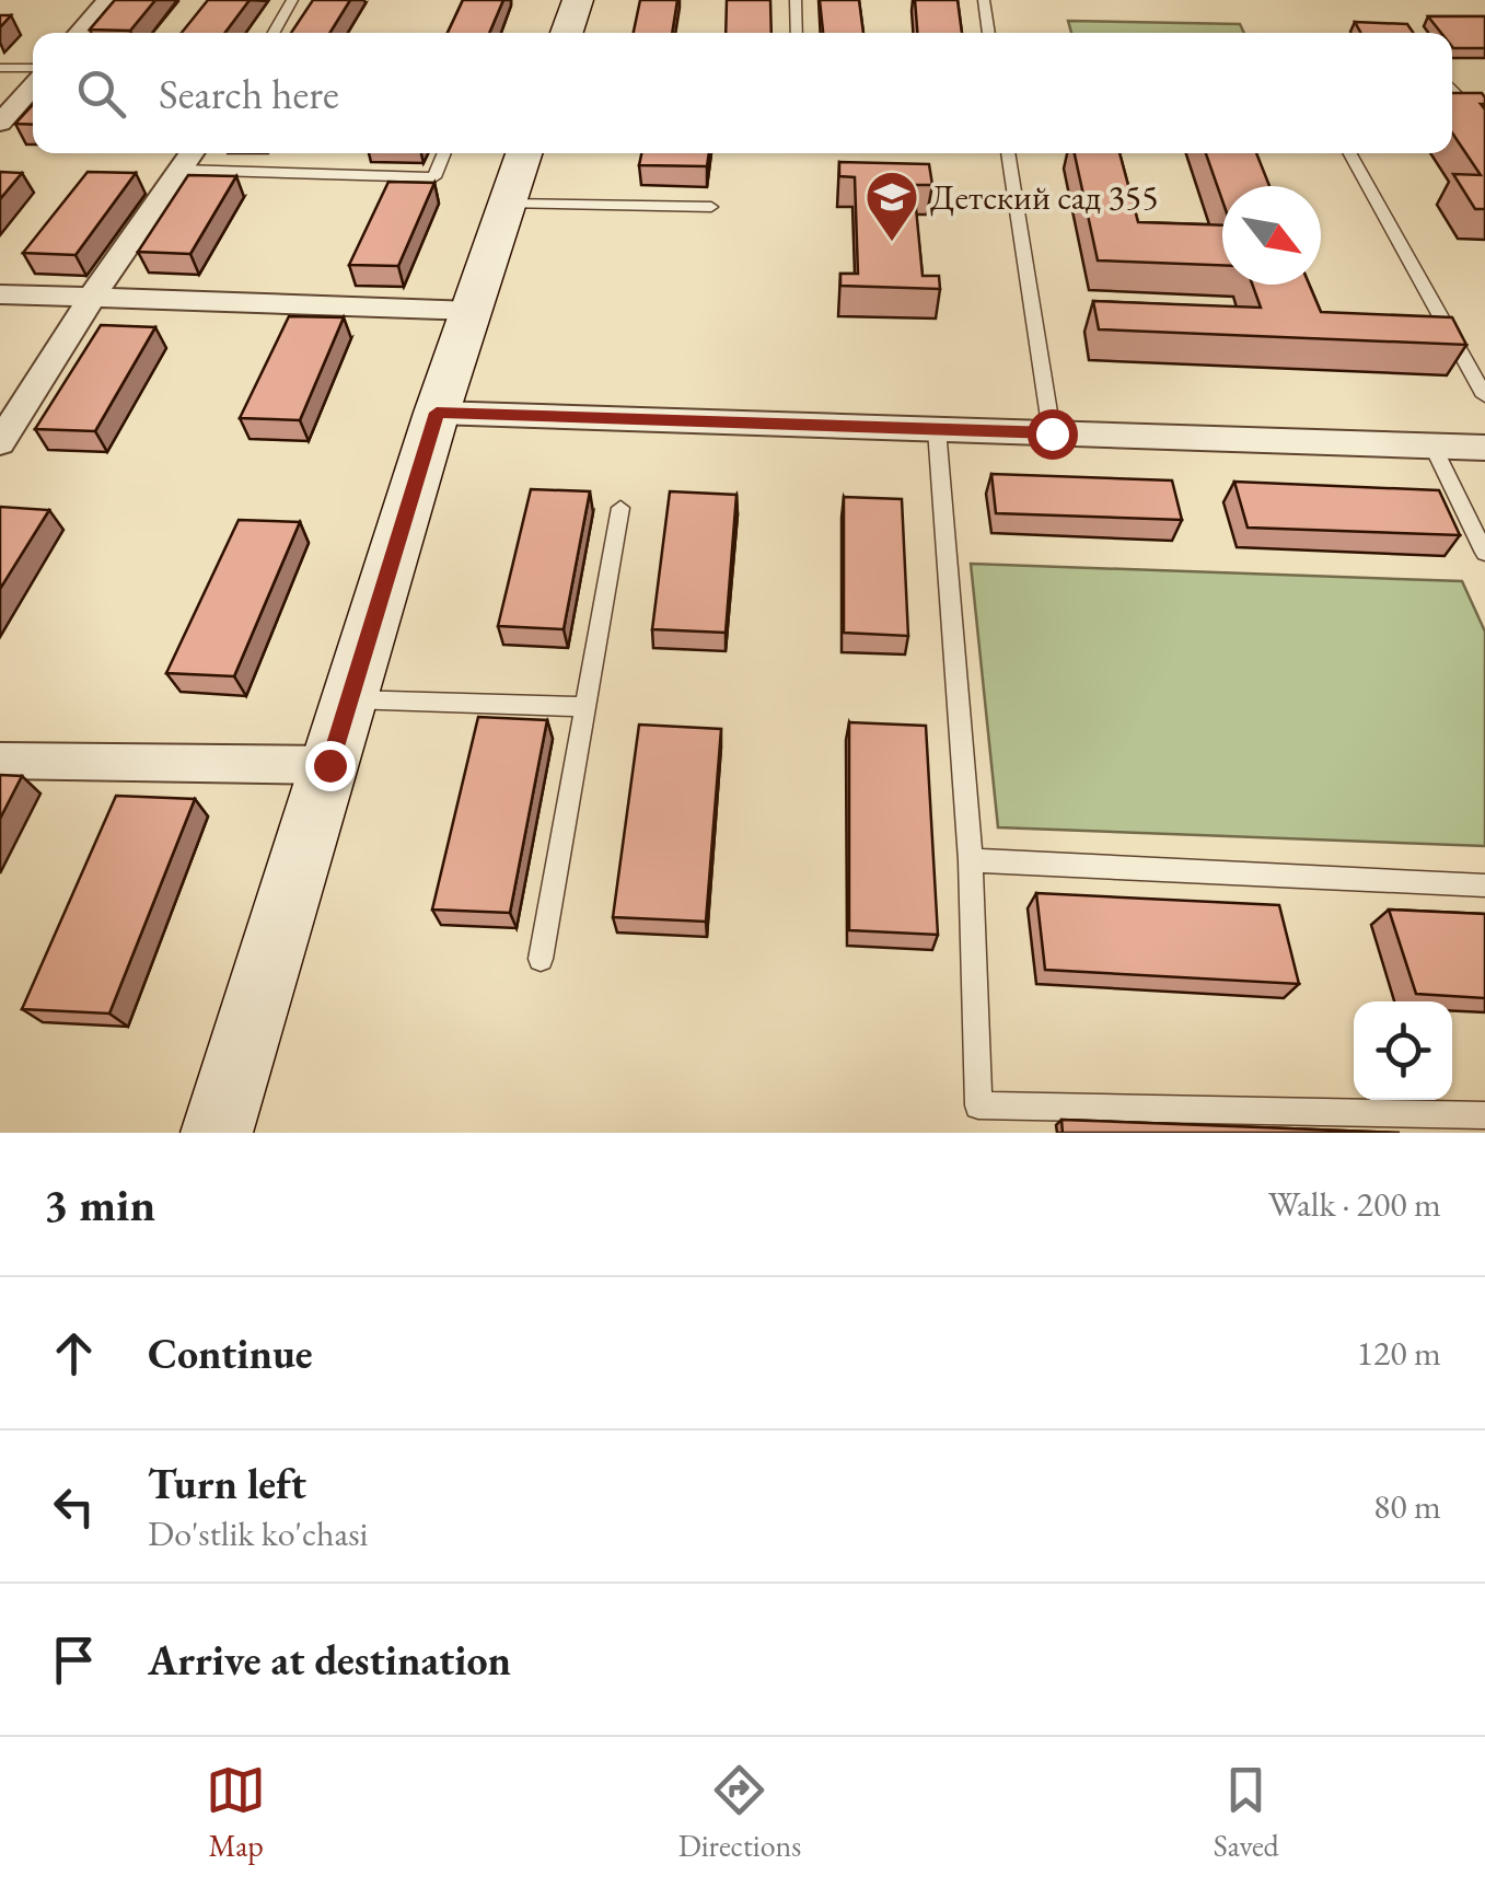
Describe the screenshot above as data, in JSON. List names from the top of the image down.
{
  "places": {
    "school or university": ["Детский сад 355"]
  },
  "north": "bottom right",
  "page": {
    "search": "Search here",
    "heading": ["3 min", "Walk · 200 m"],
    "list": [
      ["Continue", "120 m"],
      ["Turn left", "Do'stlik ko'chasi", "80 m"],
      "Arrive at destination"
    ],
    "nav": ["Map", "Directions", "Saved"]
  }
}
